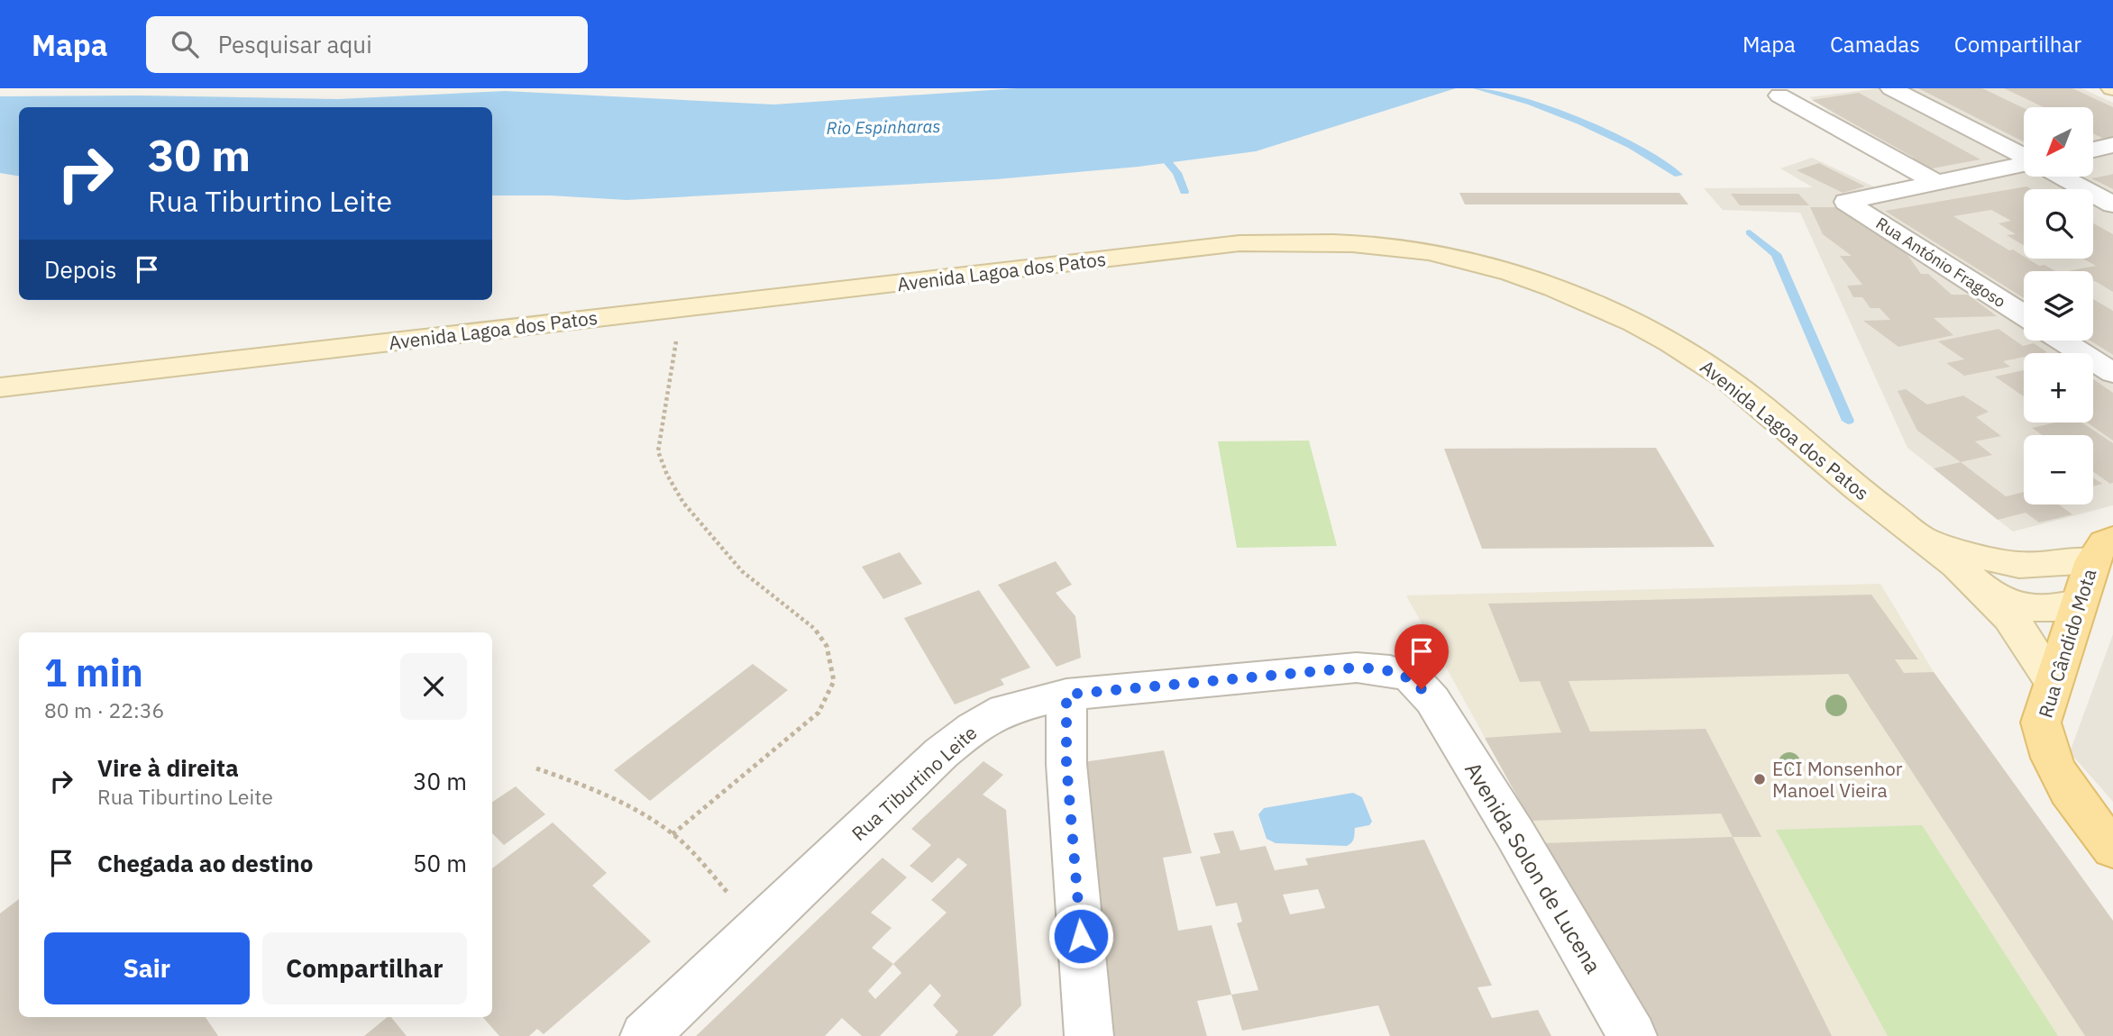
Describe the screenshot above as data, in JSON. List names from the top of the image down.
{
  "streets": {
    "main road": ["Rua Cândido Mota"],
    "street": [
      "Rua António Fragoso",
      "Avenida Lagoa dos Patos",
      "Rua Tiburtino Leite",
      "Avenida Solon de Lucena"
    ]
  },
  "crossings": [
    ["Avenida Lagoa dos Patos", "Rua Cândido Mota"],
    ["Rua Tiburtino Leite", "Avenida Solon de Lucena"]
  ],
  "water": ["Rio Espinharas"],
  "places": ["ECI Monsenhor Manoel Vieira"],
  "north": "bottom left",
  "page": {
    "header": "Mapa",
    "search": "Pesquisar aqui",
    "nav": ["Mapa", "Camadas", "Compartilhar"],
    "map_buttons": ["+", "−"],
    "turn": ["30 m", "Rua Tiburtino Leite"],
    "then": "Depois",
    "heading": ["1 min", "80 m · 22:36"],
    "list": [
      {
        "name": "Vire à direita",
        "note": "Rua Tiburtino Leite",
        "value": "30 m"
      },
      {
        "name": "Chegada ao destino",
        "value": "50 m"
      }
    ],
    "buttons": ["Sair", "Compartilhar"]
  }
}
